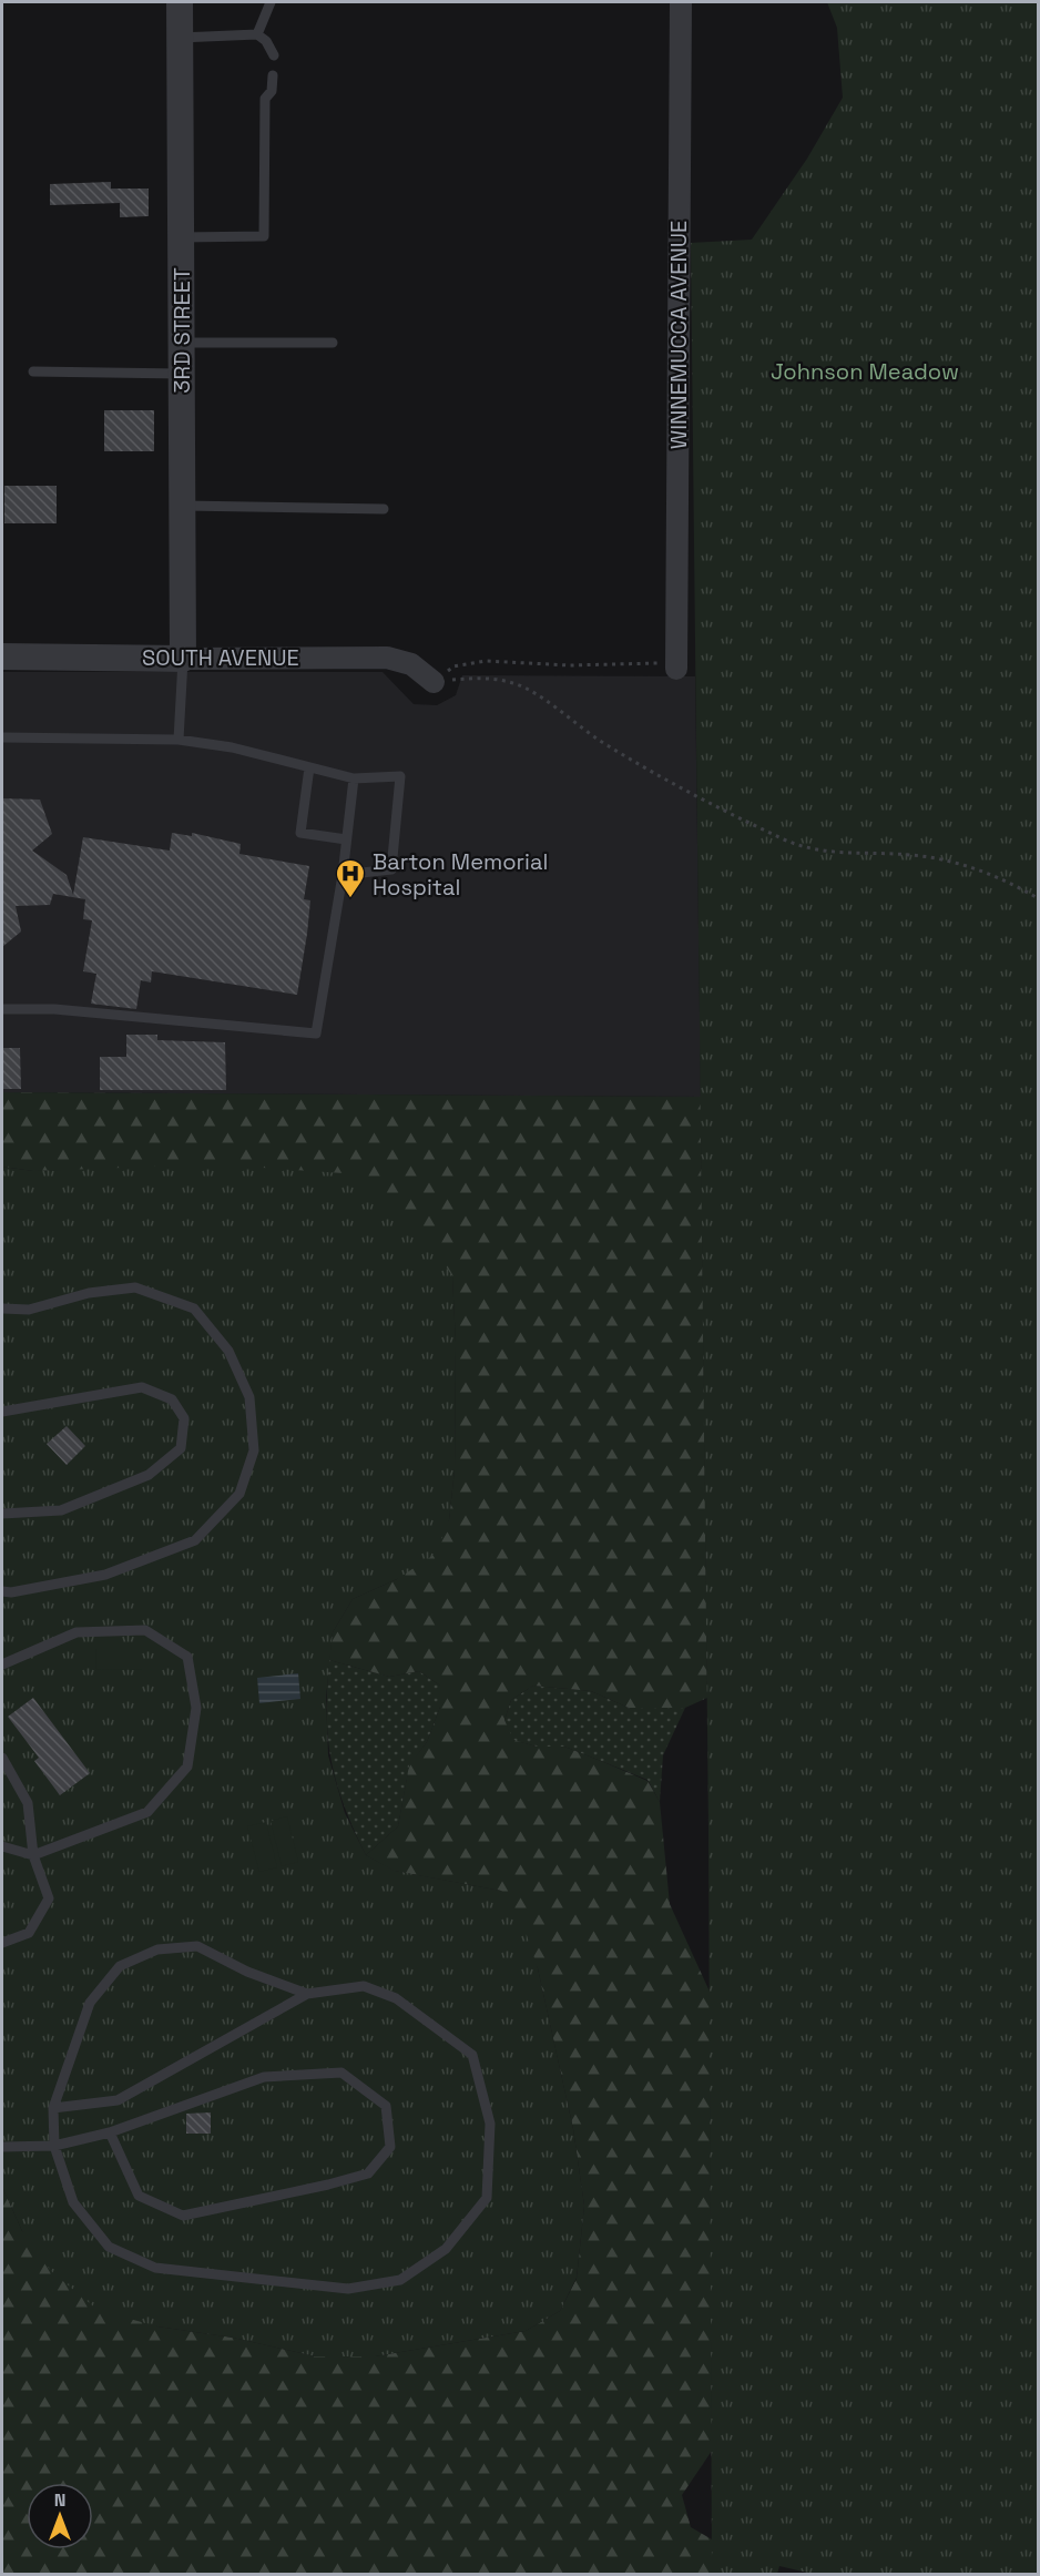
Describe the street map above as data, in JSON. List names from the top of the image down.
{
  "streets": {
    "street": ["3RD STREET", "WINNEMUCCA AVENUE", "SOUTH AVENUE"]
  },
  "crossings": [
    ["3RD STREET", "SOUTH AVENUE"]
  ],
  "parks": ["Johnson Meadow"],
  "places": {
    "hospital": ["Barton Memorial Hospital"]
  },
  "north": "top"
}
